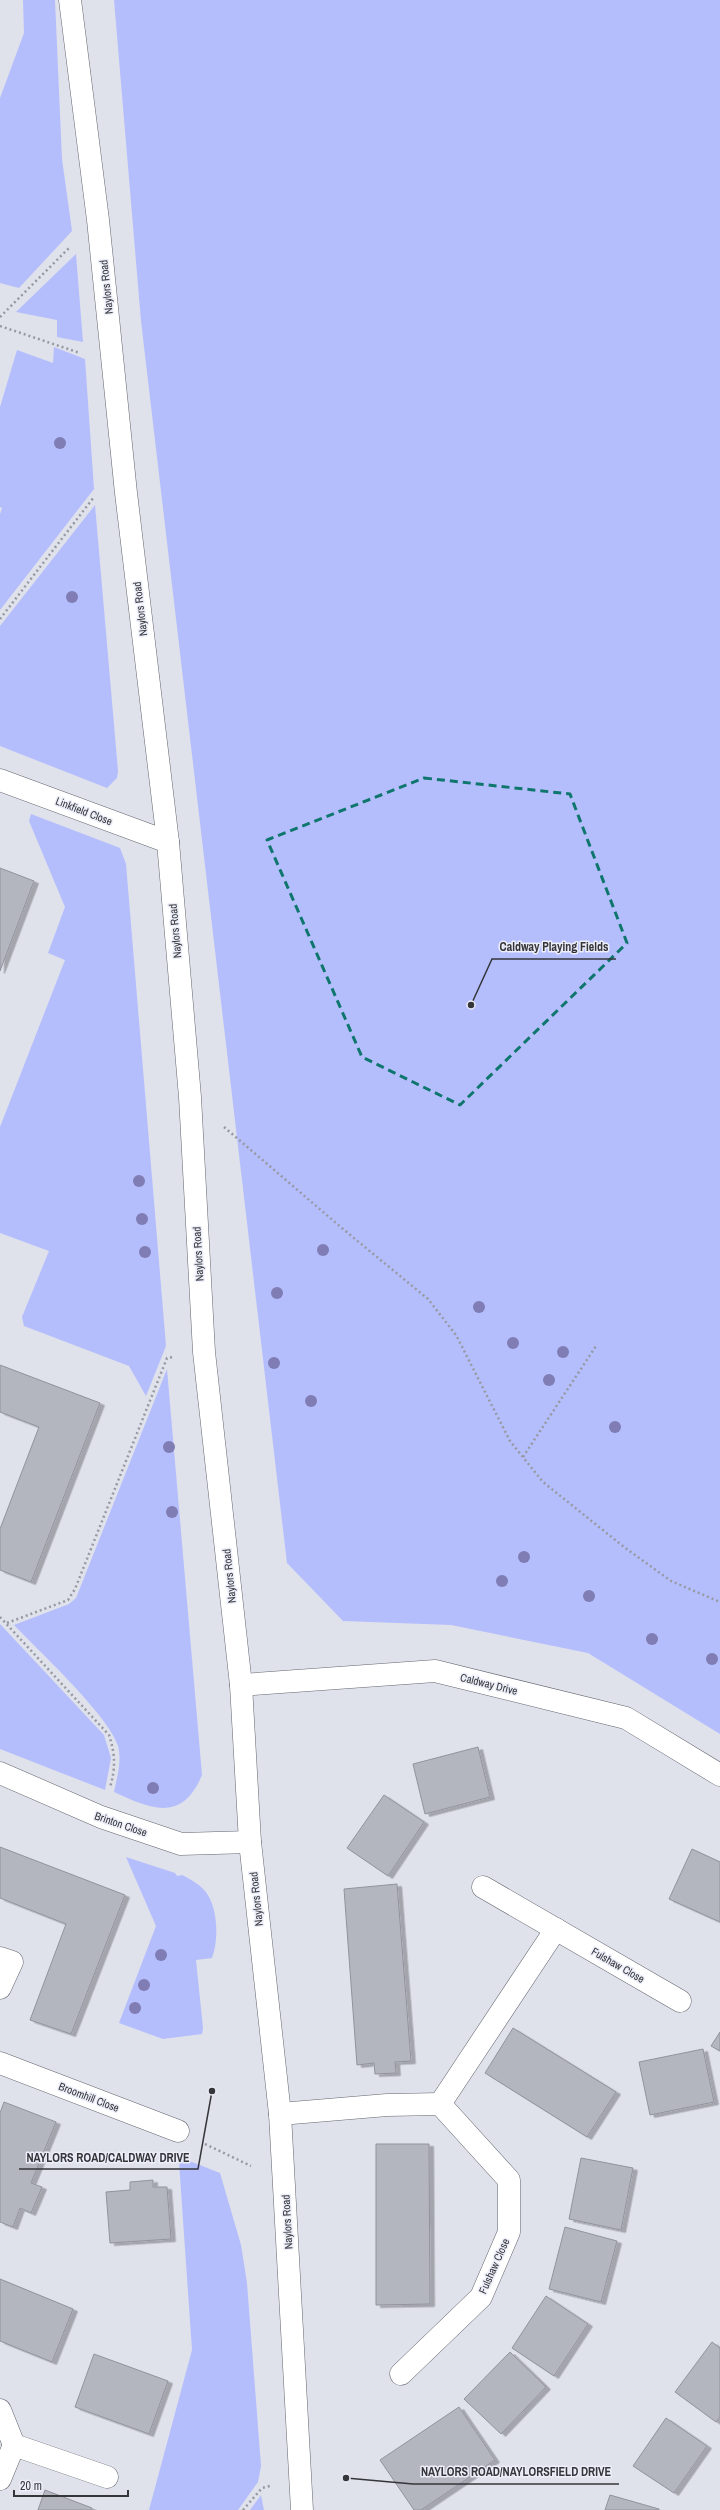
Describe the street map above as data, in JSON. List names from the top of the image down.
{
  "streets": {
    "street": [
      "Naylors Road",
      "Linkfield Close",
      "Caldway Drive",
      "Brinton Close",
      "Fulshaw Close",
      "Broomhill Close"
    ]
  },
  "crossings": [
    ["Naylors Road", "Linkfield Close"],
    ["Naylors Road", "Caldway Drive"],
    ["Naylors Road", "Brinton Close"]
  ],
  "places": ["Caldway Playing Fields", "NAYLORS ROAD/CALDWAY DRIVE", "NAYLORS ROAD/NAYLORSFIELD DRIVE"],
  "scale_bar": "20 m"
}
